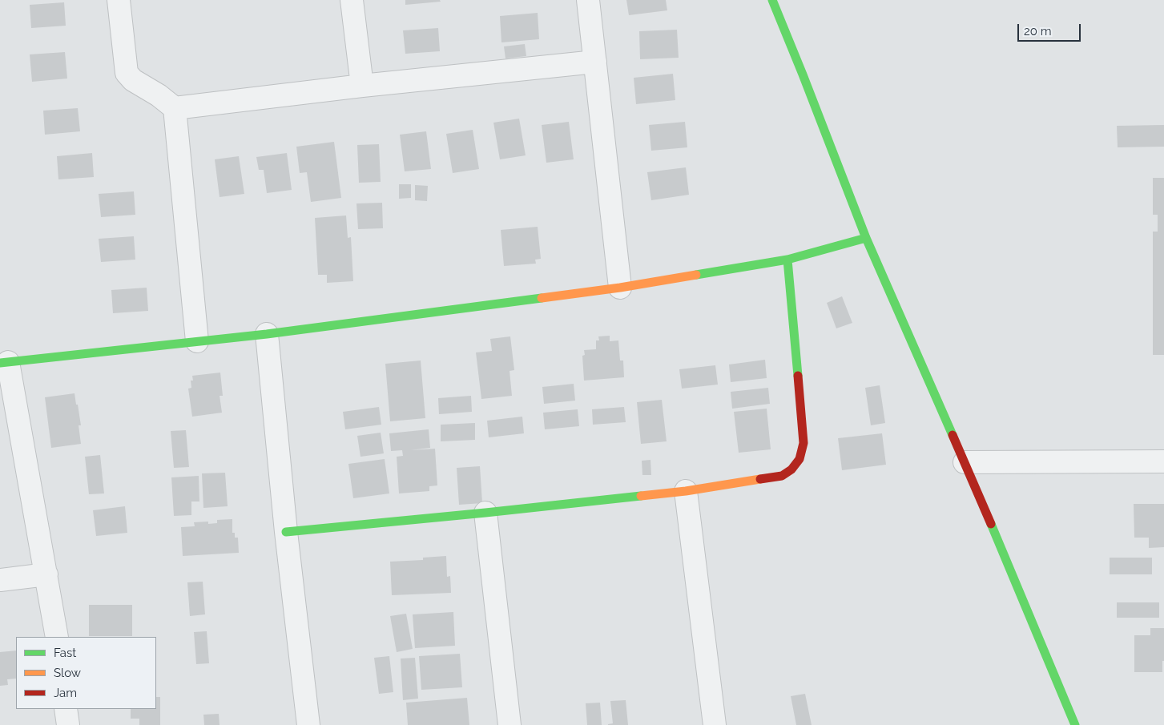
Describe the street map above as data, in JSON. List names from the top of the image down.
{
  "legend": ["Fast", "Slow", "Jam"],
  "scale_bar": "20 m"
}
